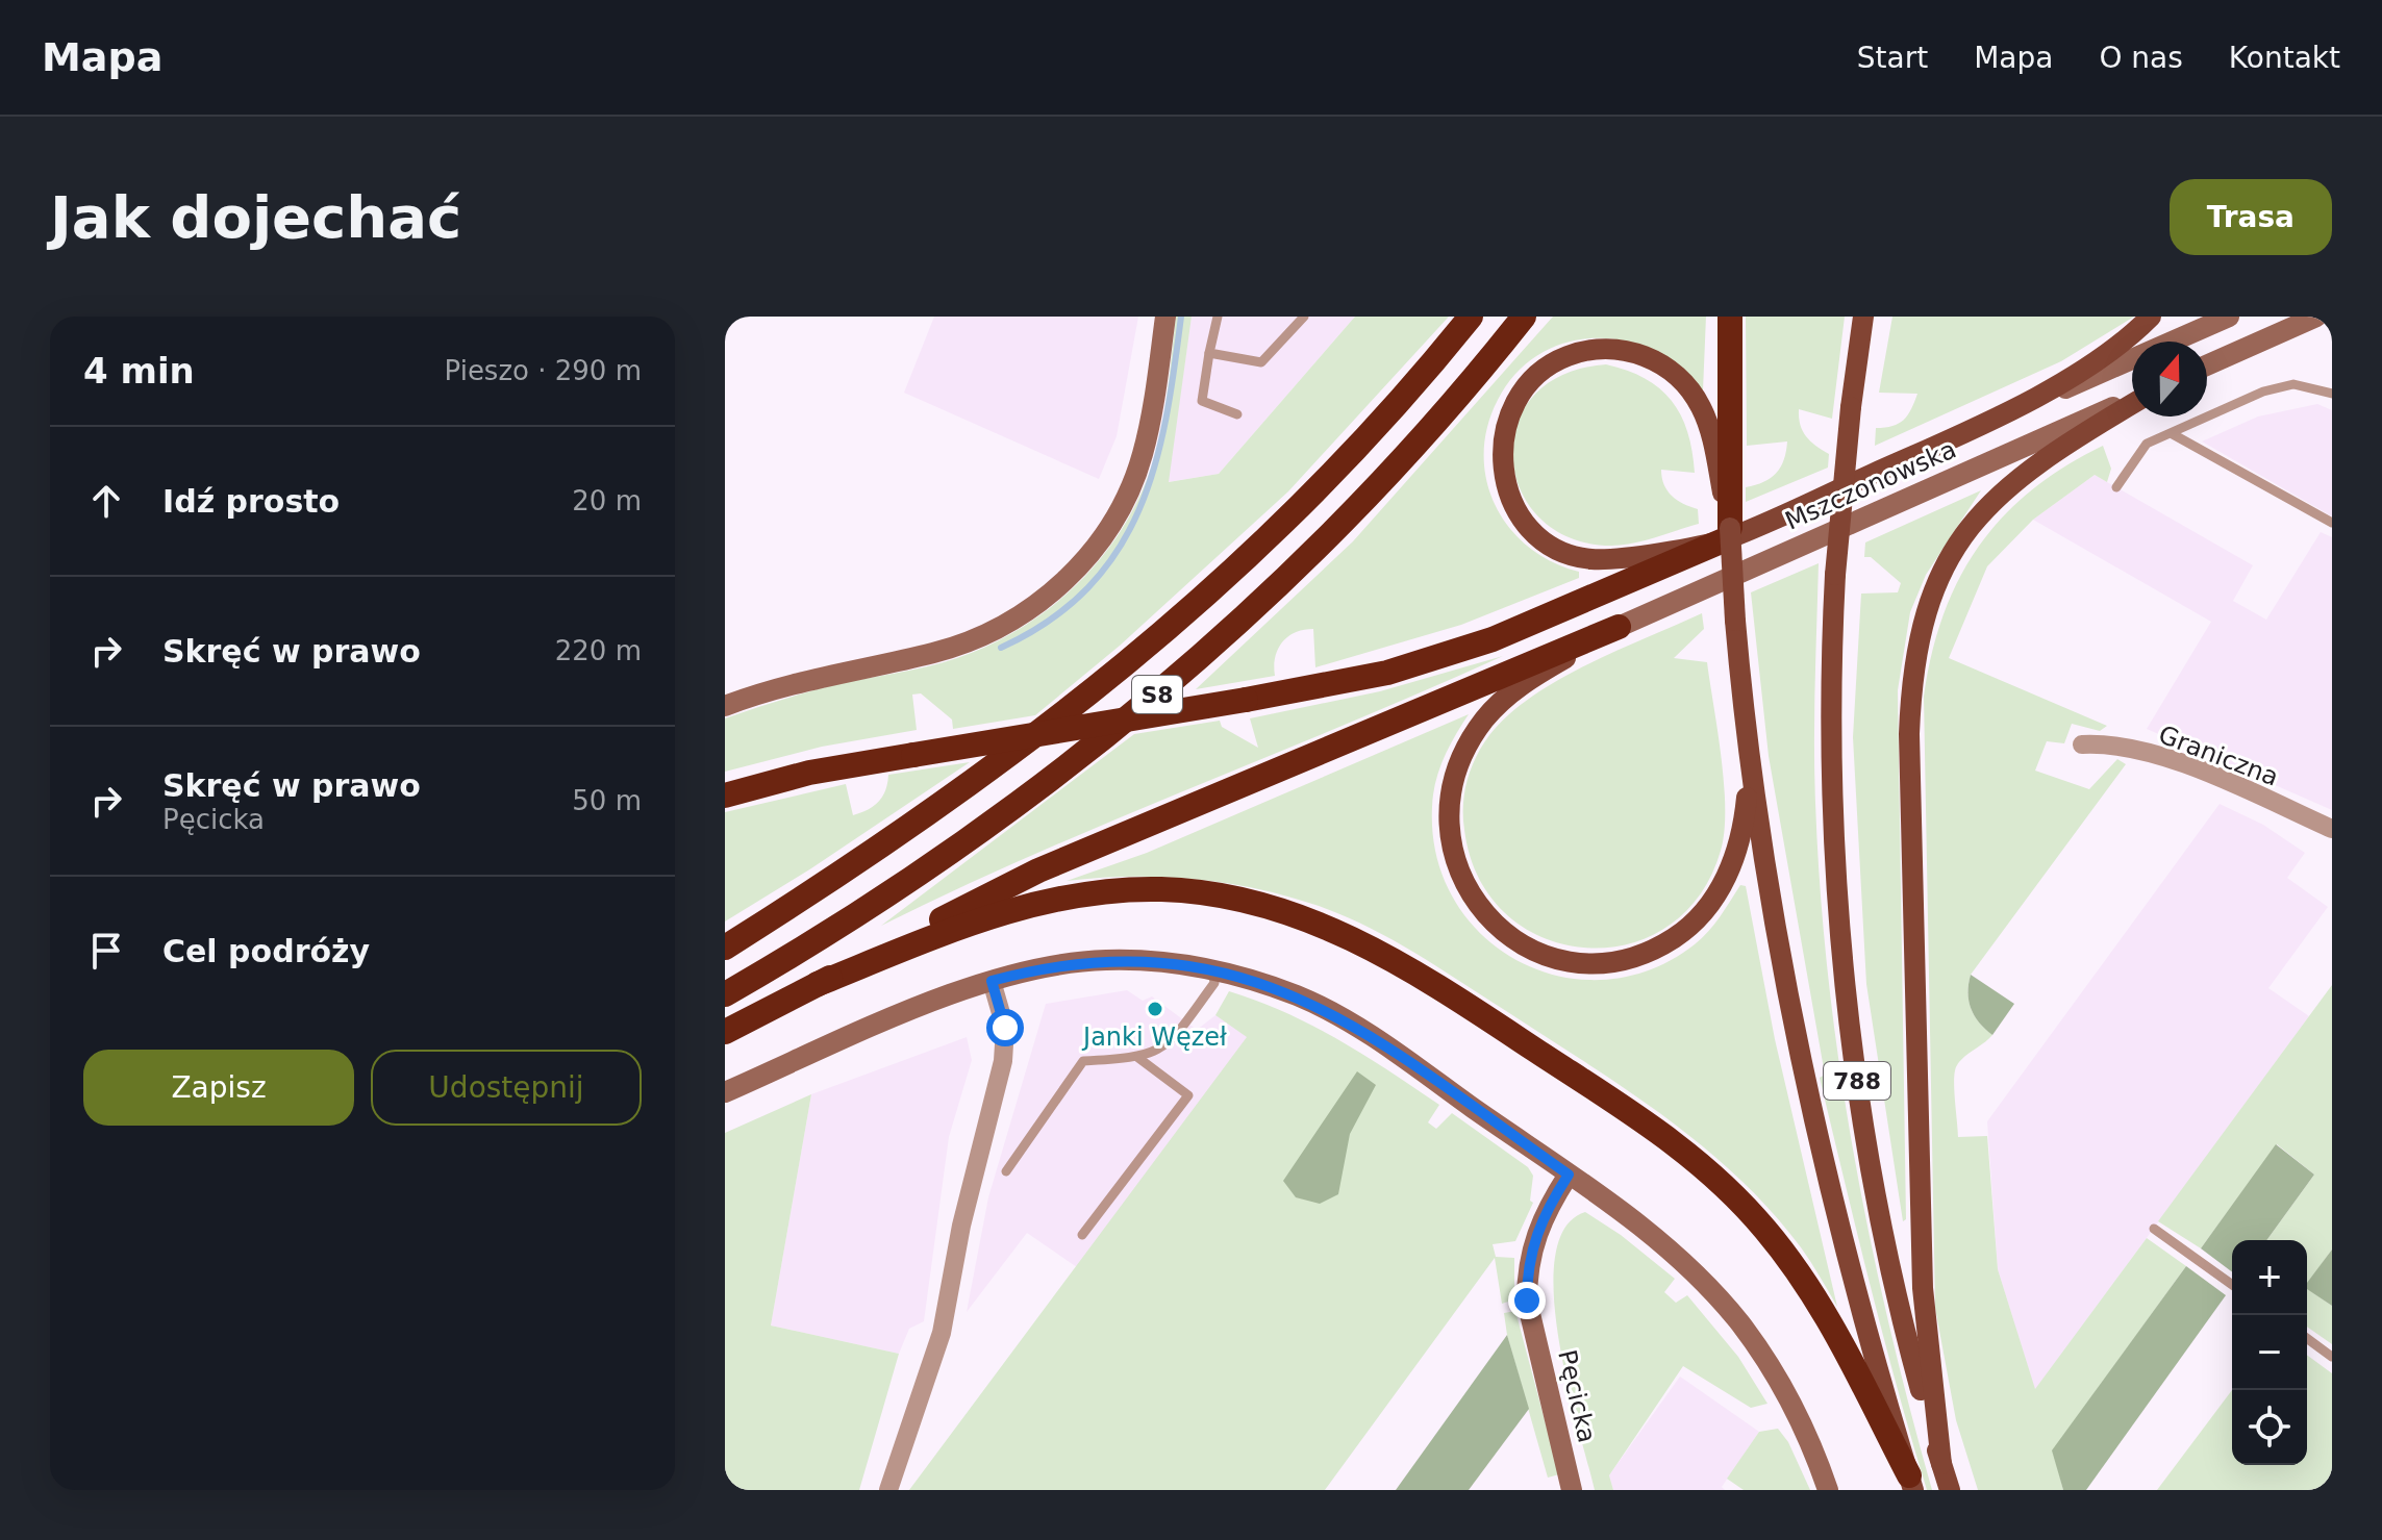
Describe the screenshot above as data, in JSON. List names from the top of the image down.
{
  "streets": {
    "highway": ["S8"],
    "main road": ["788"],
    "street": ["Mszczonowska", "Graniczna", "Pęcicka"]
  },
  "places": ["Janki Węzeł"],
  "north": "top",
  "page": {
    "header": "Mapa",
    "nav": [
      "Start",
      "Mapa",
      "O nas",
      "Kontakt"
    ],
    "buttons": [
      "Trasa",
      ["Zapisz", "Udostępnij"]
    ],
    "title": "Jak dojechać",
    "heading": ["4 min", "Pieszo · 290 m"],
    "list": [
      ["Idź prosto", "20 m"],
      ["Skręć w prawo", "220 m"],
      ["Skręć w prawo", "Pęcicka", "50 m"],
      "Cel podróży"
    ],
    "map_buttons": ["+", "−"]
  }
}
